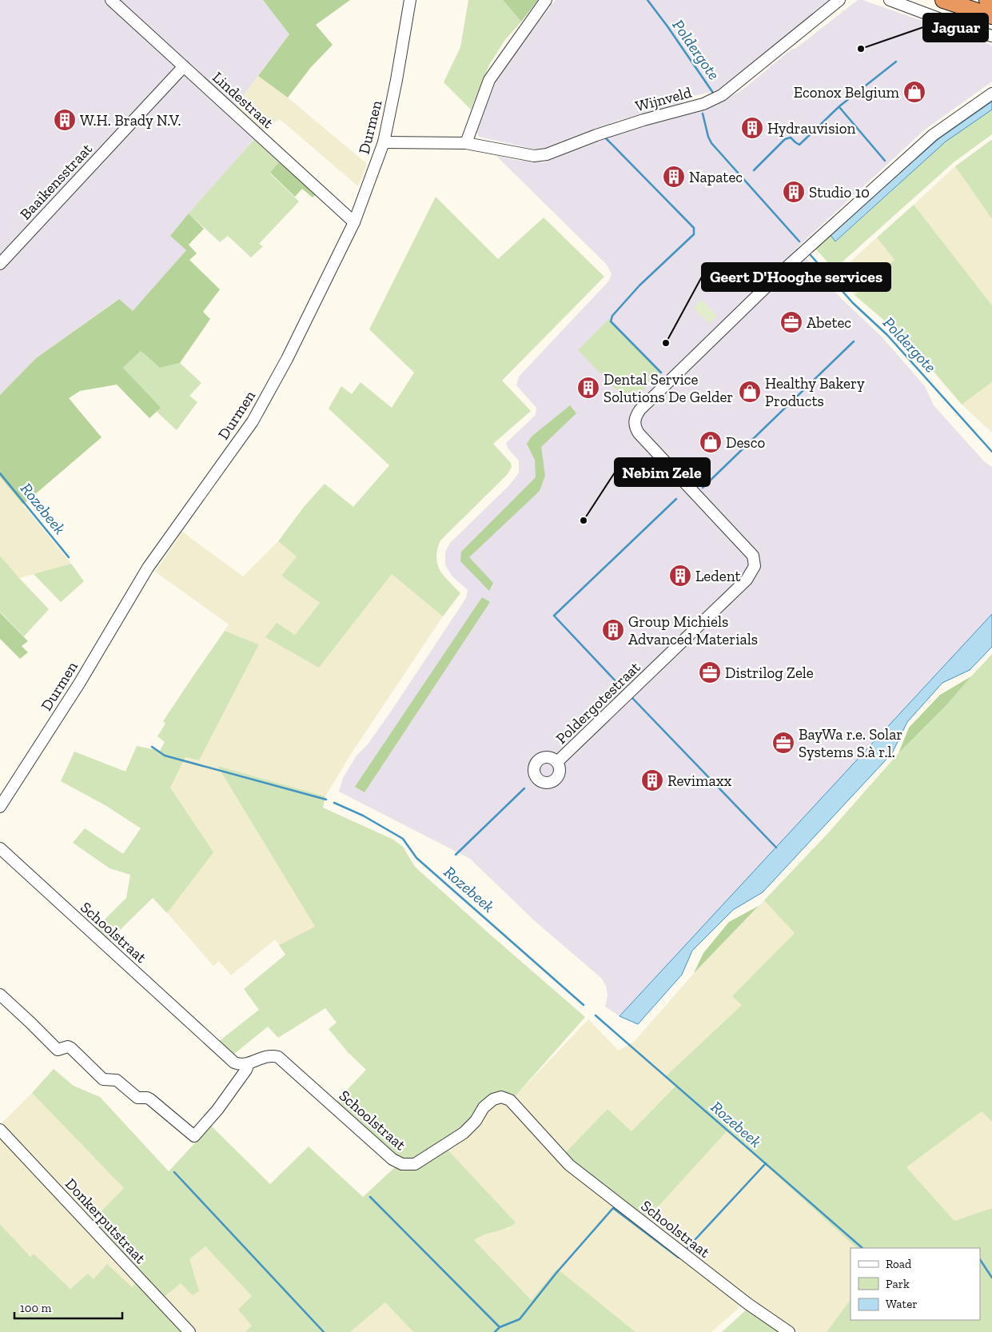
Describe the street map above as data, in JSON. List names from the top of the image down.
{
  "streets": {
    "street": [
      "Wijnveld",
      "Lindestraat",
      "Durmen",
      "Baaikensstraat",
      "Poldergotestraat",
      "Schoolstraat",
      "Donkerputstraat"
    ]
  },
  "crossings": [
    ["Wijnveld", "Durmen"],
    ["Lindestraat", "Durmen"],
    ["Lindestraat", "Baaikensstraat"]
  ],
  "water": ["Poldergote", "Rozebeek"],
  "places": {
    "other": ["Jaguar", "Geert D'Hooghe services", "Nebim Zele"],
    "shop": ["Econox Belgium", "Healthy Bakery Products", "Desco"],
    "building": [
      "W.H. Brady N.V.",
      "Hydrauvision",
      "Napatec",
      "Studio 10",
      "Dental Service Solutions De Gelder",
      "Ledent",
      "Group Michiels Advanced Materials",
      "Revimaxx"
    ],
    "office": ["Abetec", "Distrilog Zele", "BayWa r.e. Solar Systems S.à r.l."]
  },
  "legend": ["Road", "Park", "Water"],
  "scale_bar": "100 m"
}
